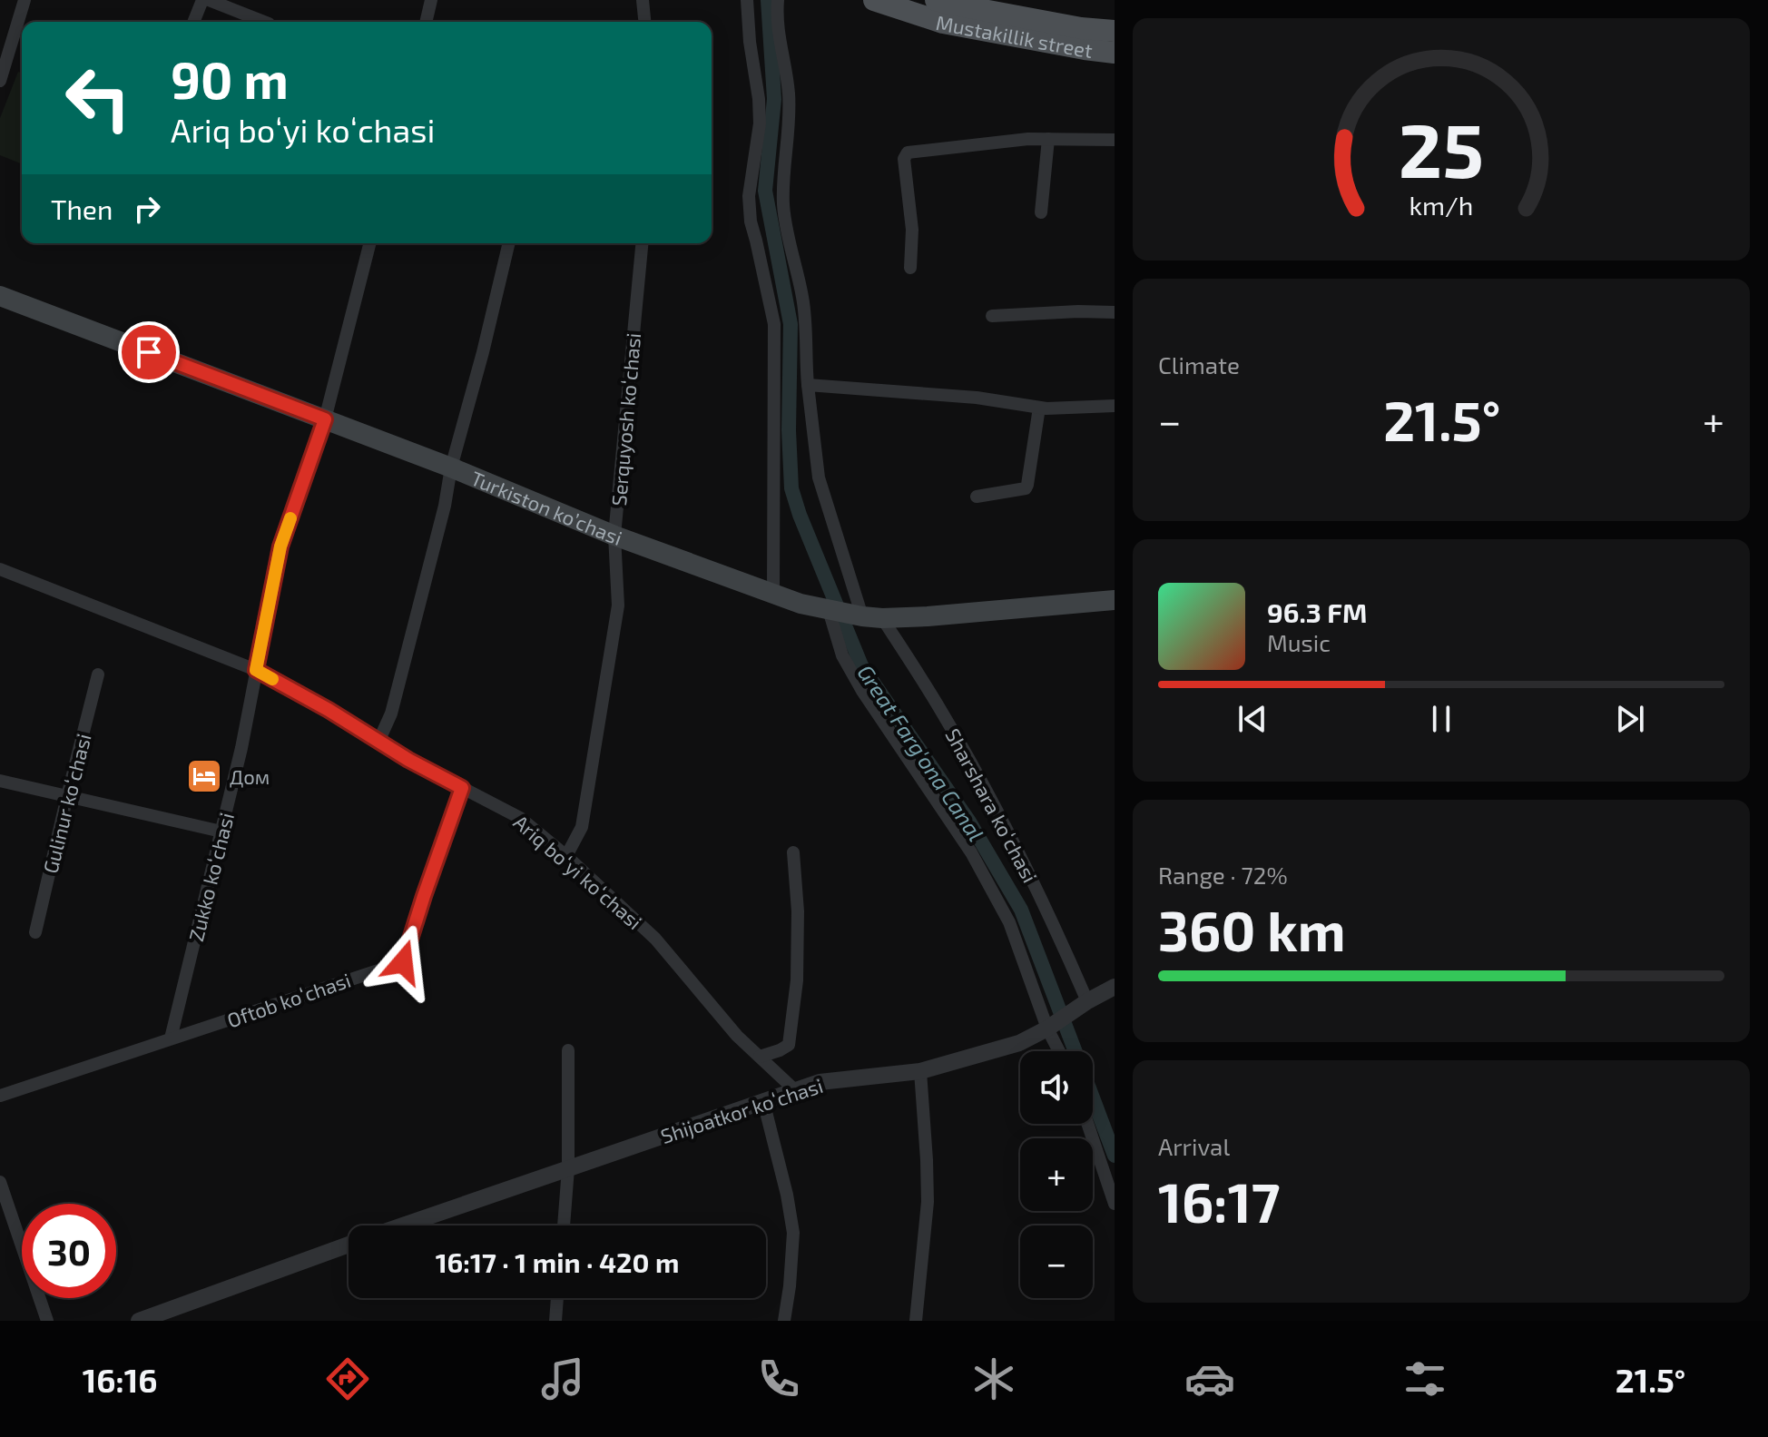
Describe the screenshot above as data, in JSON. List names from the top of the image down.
{
  "streets": {
    "main road": ["Mustakillik street", "Turkiston ko’chasi"],
    "street": [
      "Serquyosh koʻchasi",
      "Gulinur koʻchasi",
      "Sharshara koʻchasi",
      "Ariq boʻyi koʻchasi",
      "Zukko koʻchasi",
      "Oftob koʻchasi",
      "Shijoatkor koʻchasi"
    ]
  },
  "crossings": [
    ["Serquyosh koʻchasi", "Turkiston ko’chasi"],
    ["Serquyosh koʻchasi", "Ariq boʻyi koʻchasi"],
    ["Turkiston ko’chasi", "Sharshara koʻchasi"],
    ["Turkiston ko’chasi", "Zukko koʻchasi"],
    ["Sharshara koʻchasi", "Shijoatkor koʻchasi"],
    ["Ariq boʻyi koʻchasi", "Zukko koʻchasi"],
    ["Ariq boʻyi koʻchasi", "Oftob koʻchasi"],
    ["Ariq boʻyi koʻchasi", "Shijoatkor koʻchasi"],
    ["Zukko koʻchasi", "Oftob koʻchasi"]
  ],
  "water": ["Great Farg'ona Canal"],
  "places": {
    "hotel": ["Дом"]
  },
  "page": {
    "turn": ["90 m", "Ariq boʻyi koʻchasi"],
    "then": "Then",
    "tile": [
      "Climate",
      ["Range · 72%", "360 km"],
      ["Arrival", "16:17"]
    ],
    "heat": ["−", "21.5°", "+"],
    "song": ["96.3 FM", "Music"],
    "map_buttons": ["+", "−"],
    "limit": "30",
    "trip": "16:17 · 1 min · 420 m",
    "tabs": ["16:16", "21.5°"],
    "gauge": ["25", "km/h"]
  }
}
